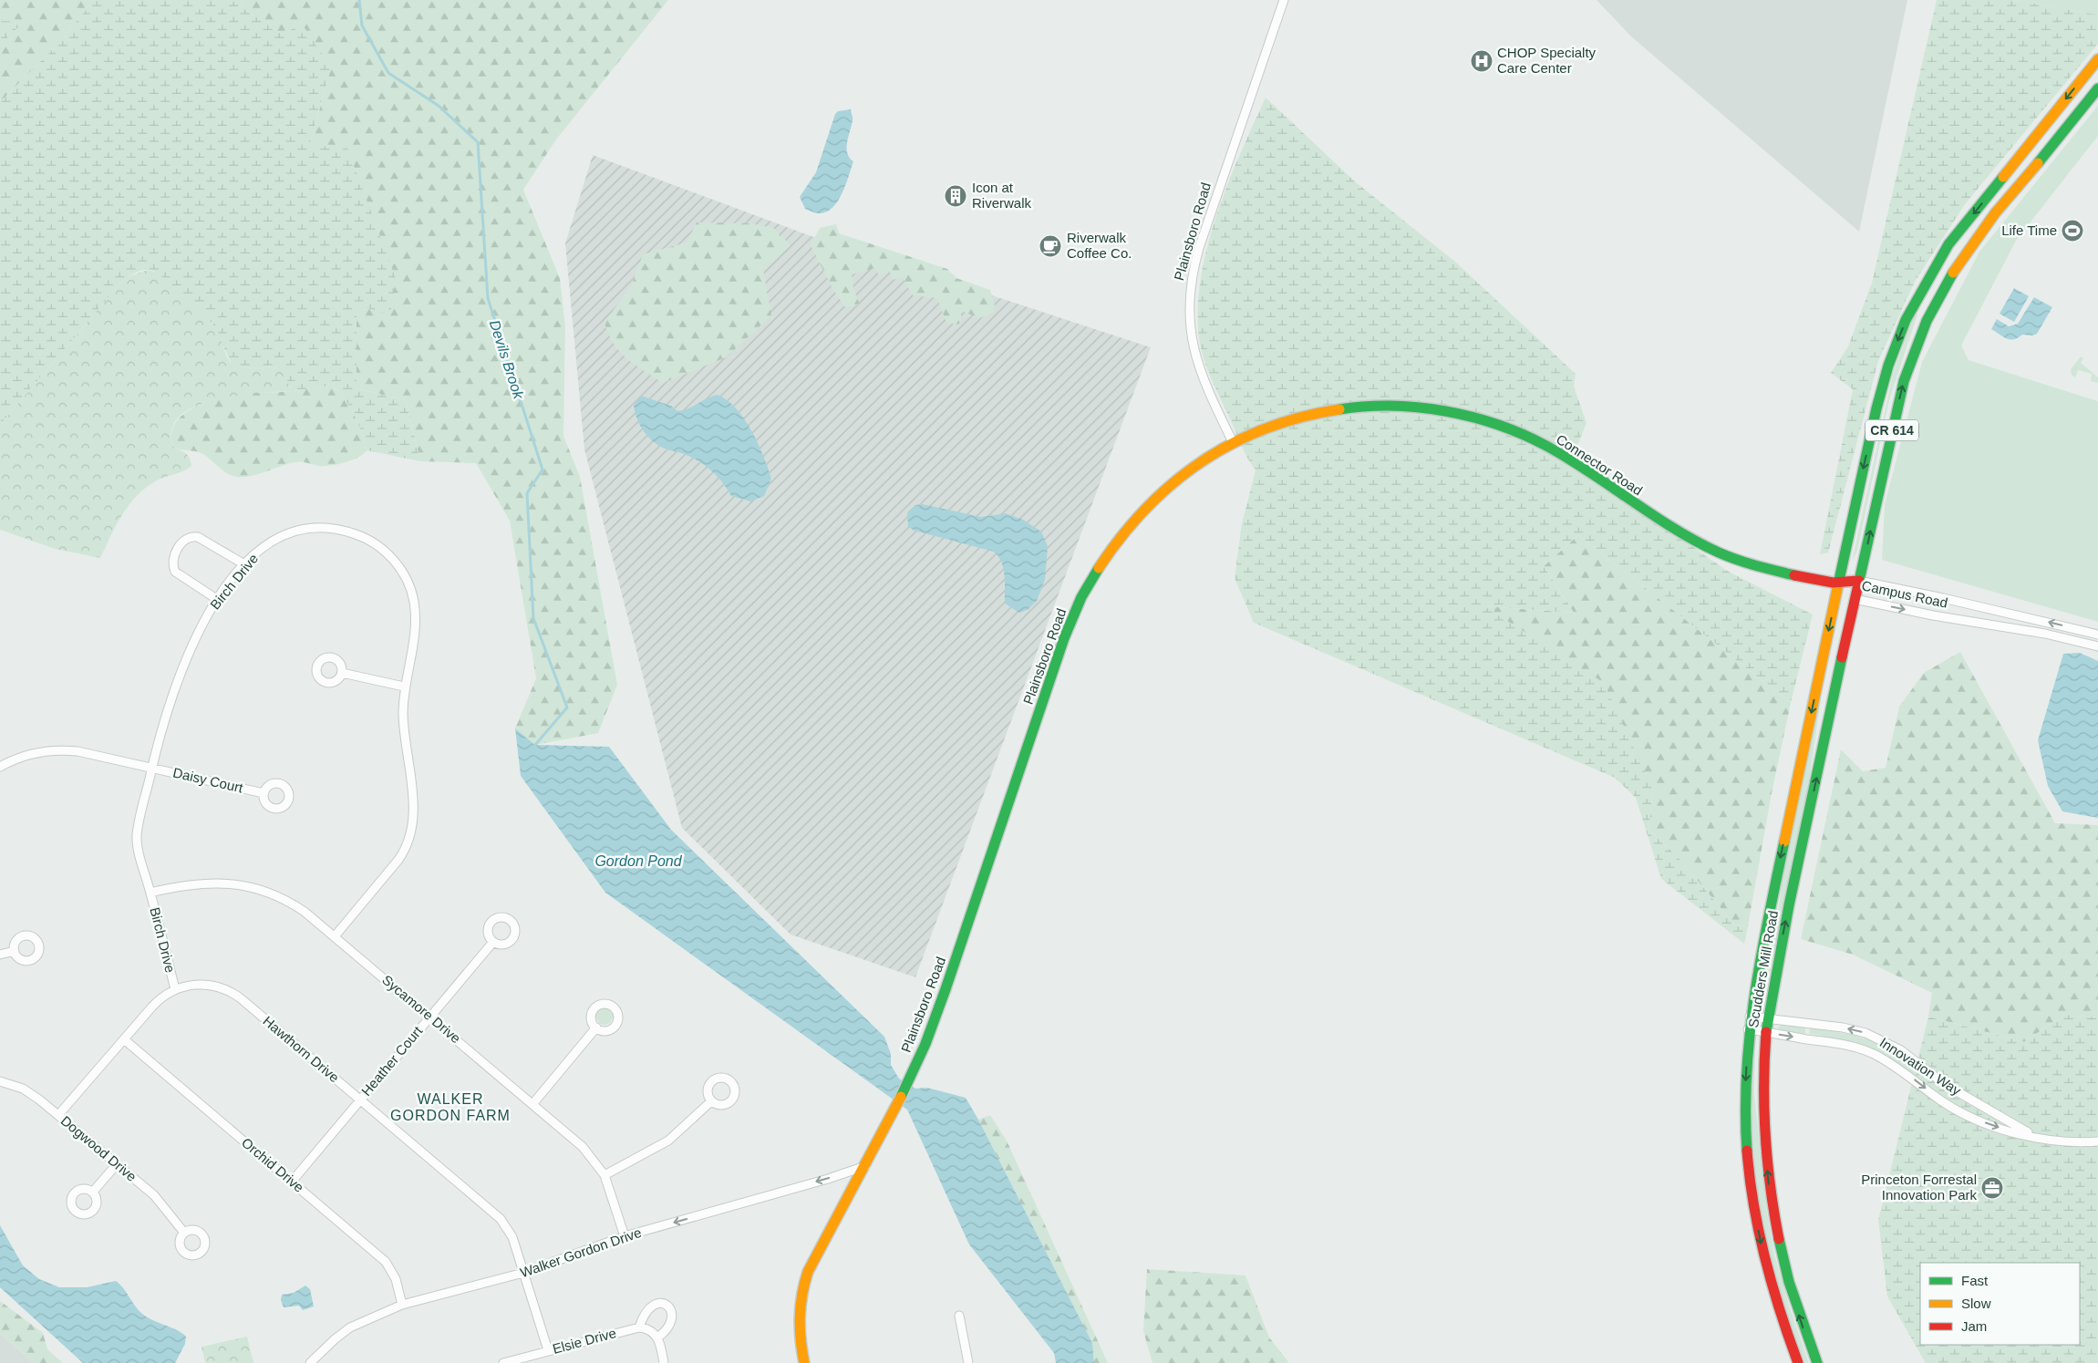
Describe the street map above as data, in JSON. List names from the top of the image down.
{
  "streets": {
    "main road": [
      "Plainsboro Road",
      "CR 614",
      "Connector Road",
      "Campus Road",
      "Scudders Mill Road"
    ],
    "street": [
      "Birch Drive",
      "Daisy Court",
      "Sycamore Drive",
      "Hawthorn Drive",
      "Heather Court",
      "Innovation Way",
      "Dogwood Drive",
      "Orchid Drive",
      "Walker Gordon Drive",
      "Elsie Drive"
    ]
  },
  "crossings": [
    ["Plainsboro Road", "Connector Road"],
    ["Plainsboro Road", "Walker Gordon Drive"],
    ["CR 614", "Connector Road"],
    ["CR 614", "Campus Road"],
    ["CR 614", "Scudders Mill Road"],
    ["Connector Road", "Campus Road"],
    ["Connector Road", "Scudders Mill Road"],
    ["Birch Drive", "Daisy Court"],
    ["Birch Drive", "Sycamore Drive"],
    ["Birch Drive", "Hawthorn Drive"],
    ["Campus Road", "Scudders Mill Road"],
    ["Scudders Mill Road", "Innovation Way"],
    ["Sycamore Drive", "Heather Court"],
    ["Sycamore Drive", "Walker Gordon Drive"],
    ["Hawthorn Drive", "Heather Court"],
    ["Hawthorn Drive", "Dogwood Drive"],
    ["Hawthorn Drive", "Orchid Drive"],
    ["Hawthorn Drive", "Walker Gordon Drive"],
    ["Hawthorn Drive", "Elsie Drive"],
    ["Heather Court", "Orchid Drive"],
    ["Orchid Drive", "Walker Gordon Drive"]
  ],
  "one_way": ["Walker Gordon Drive"],
  "districts": ["WALKER GORDON FARM"],
  "water": ["Devils Brook", "Gordon Pond"],
  "places": {
    "hospital": ["CHOP Specialty Care Center"],
    "building": ["Icon at Riverwalk"],
    "sports": ["Life Time"],
    "cafe": ["Riverwalk Coffee Co."],
    "office": ["Princeton Forrestal Innovation Park"]
  },
  "legend": ["Fast", "Slow", "Jam"]
}
